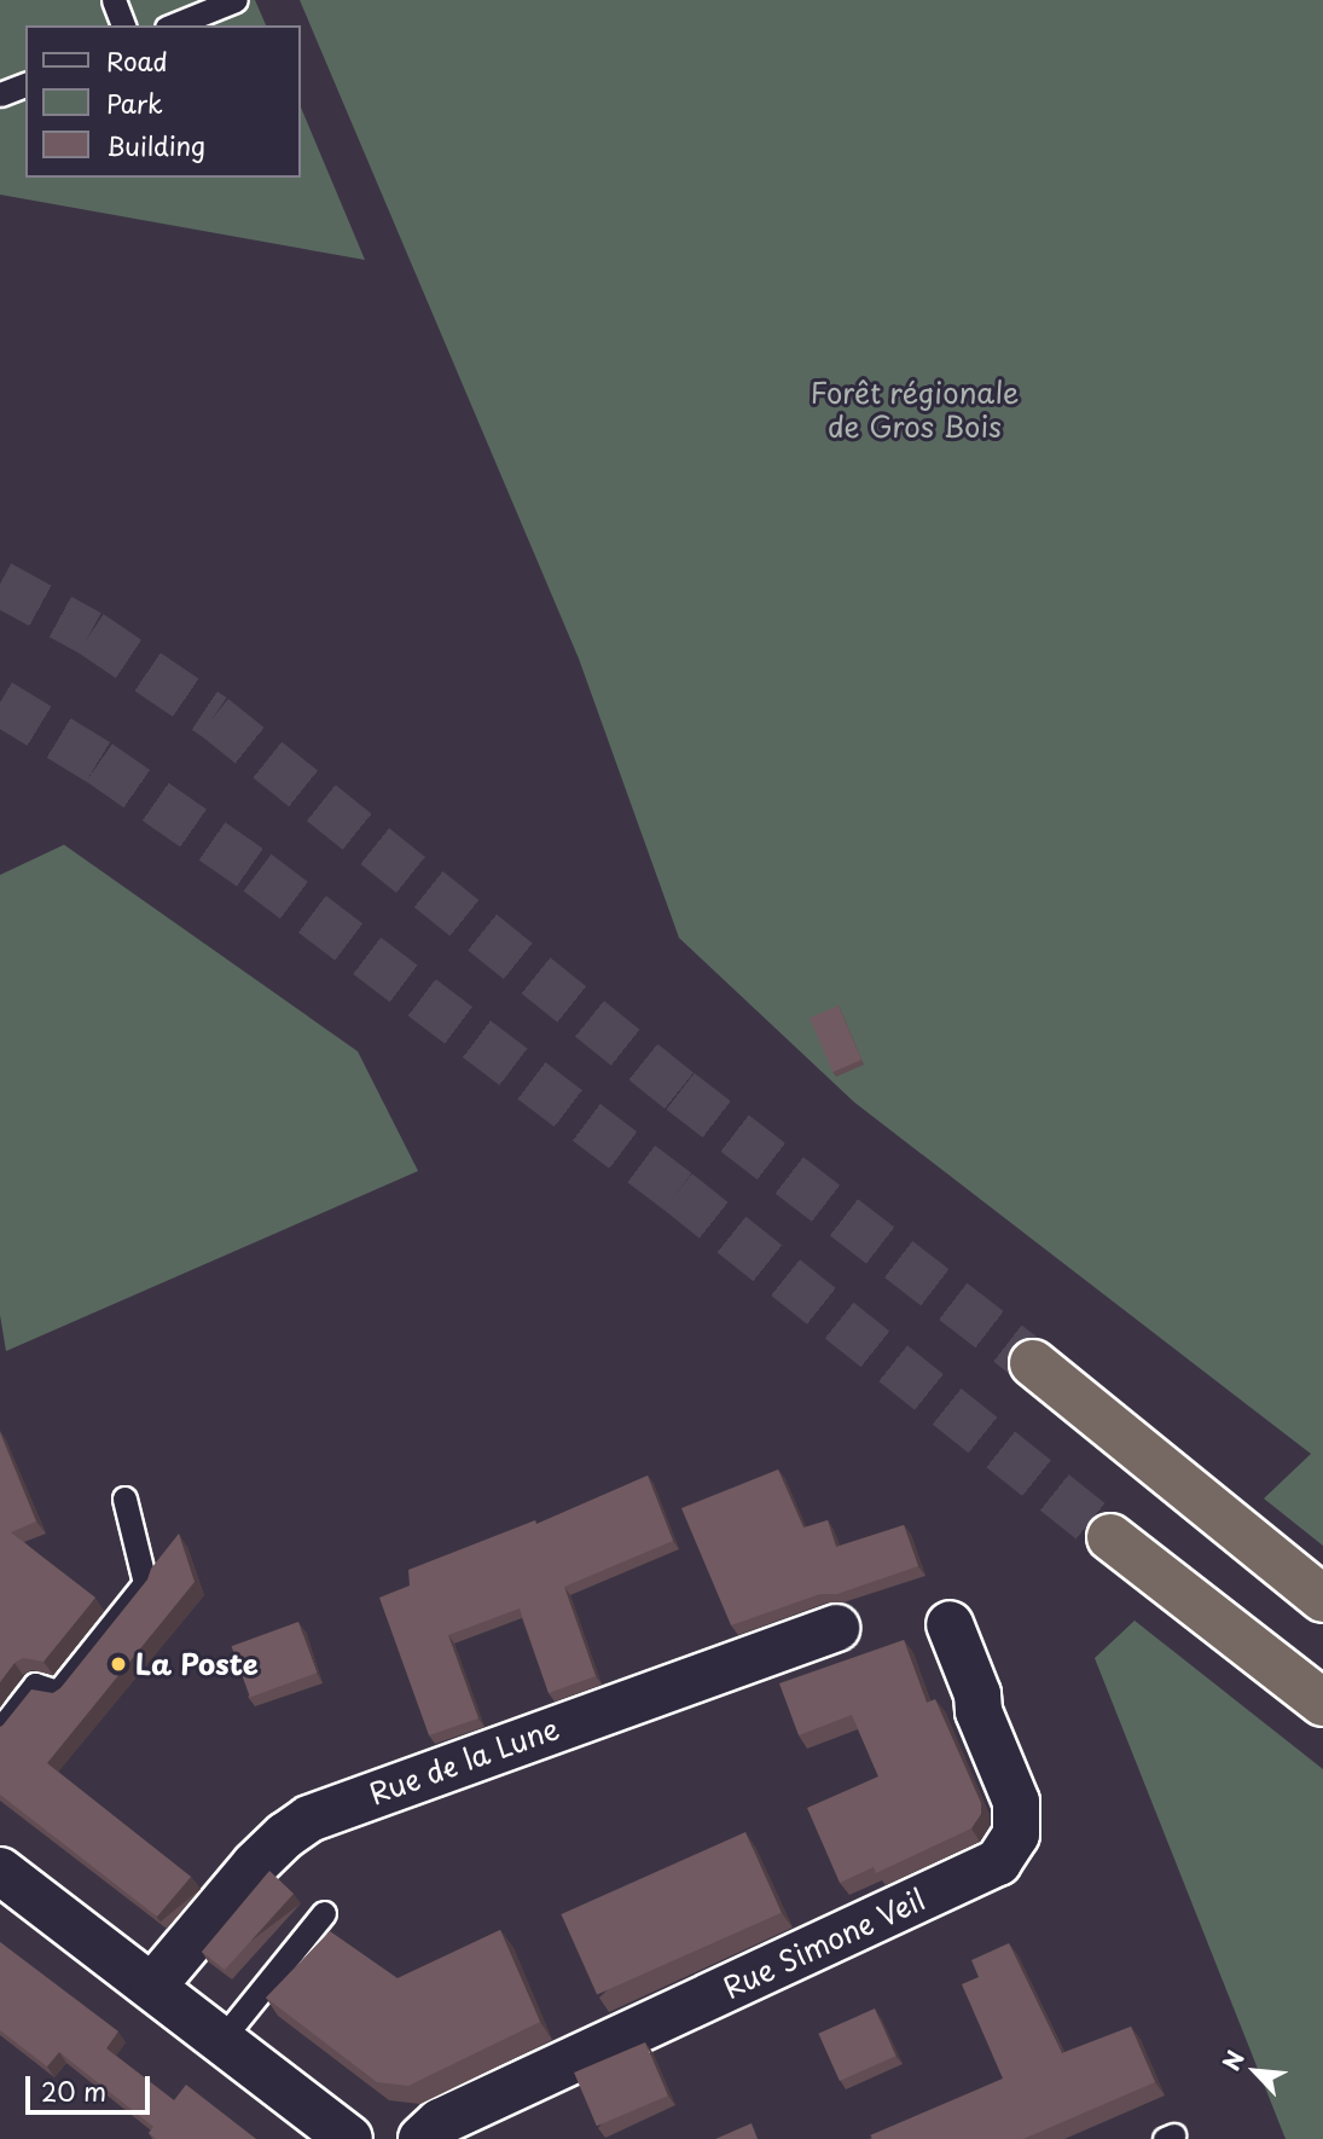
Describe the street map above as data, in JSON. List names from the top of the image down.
{
  "streets": {
    "street": ["Rue de la Lune", "Rue Simone Veil"]
  },
  "parks": ["Forêt régionale de Gros Bois"],
  "places": ["La Poste"],
  "legend": ["Road", "Park", "Building"],
  "scale_bar": "20 m",
  "north": "top left"
}
